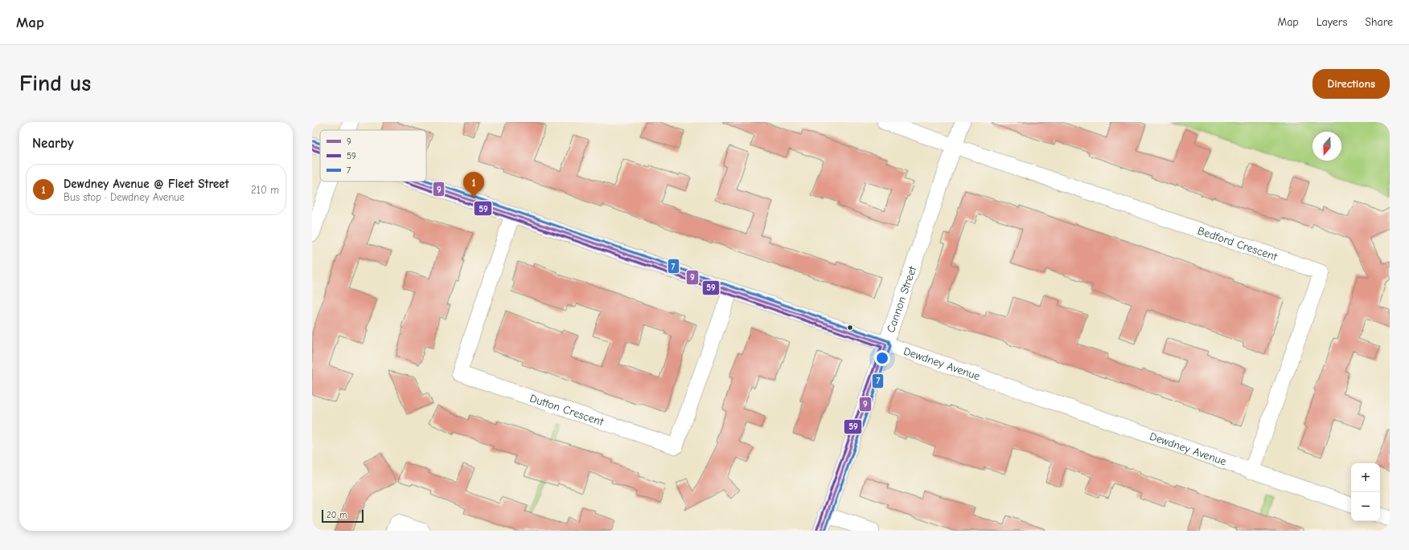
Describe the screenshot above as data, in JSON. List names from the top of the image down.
{
  "streets": {
    "street": [
      "Bedford Crescent",
      "Cannon Street",
      "Dewdney Avenue",
      "Dutton Crescent"
    ]
  },
  "crossings": [
    ["Bedford Crescent", "Cannon Street"],
    ["Bedford Crescent", "Dewdney Avenue"],
    ["Cannon Street", "Dewdney Avenue"],
    ["Dewdney Avenue", "Dutton Crescent"]
  ],
  "lines": ["transit line 7", "transit line 9", "transit line 59"],
  "legend": ["9", "59", "7"],
  "scale_bar": "20 m",
  "north": "bottom",
  "page": {
    "header": "Map",
    "nav": ["Map", "Layers", "Share"],
    "buttons": "Directions",
    "title": "Find us",
    "heading": "Nearby",
    "list": [
      {
        "mark": "1",
        "name": "Dewdney Avenue @ Fleet Street",
        "note": "Bus stop · Dewdney Avenue",
        "value": "210 m"
      }
    ],
    "pins": "1",
    "map_buttons": ["+", "−"],
    "scale": "20 m"
  }
}
